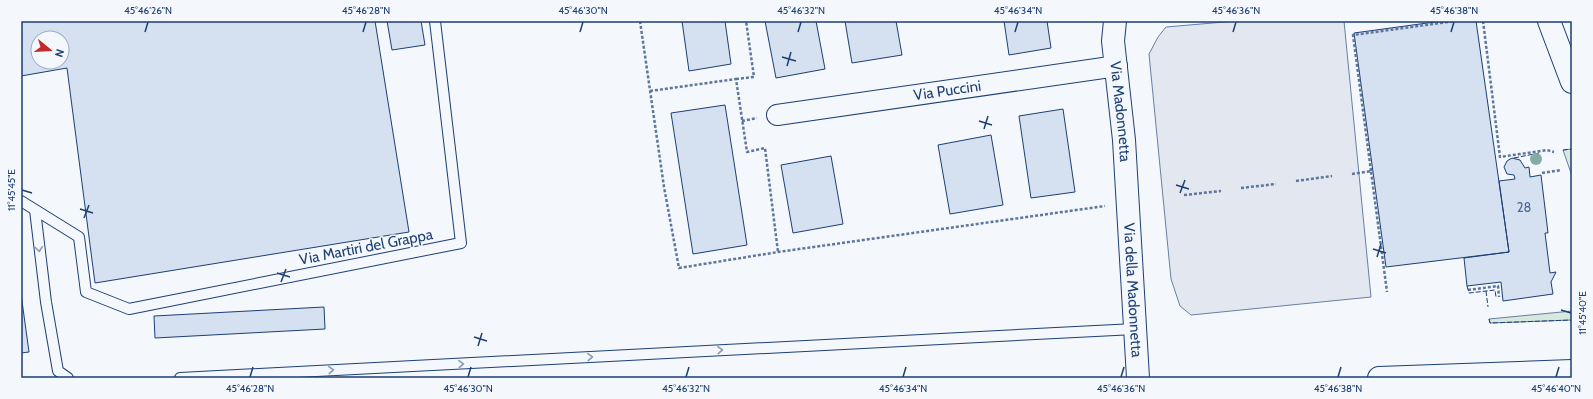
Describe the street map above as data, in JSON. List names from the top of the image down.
{
  "streets": {
    "main road": ["Via Madonnetta", "Via della Madonnetta"],
    "street": ["Via Puccini"],
    "lane": ["Via Martiri del Grappa"]
  },
  "crossings": [
    ["Via Puccini", "Via Madonnetta"],
    ["Via Madonnetta", "Via della Madonnetta"]
  ],
  "house_numbers": ["28"],
  "north": "right",
  "coordinates": [
    "45°46'26\"N",
    "45°46'28\"N",
    "45°46'30\"N",
    "45°46'32\"N",
    "45°46'34\"N",
    "45°46'36\"N",
    "45°46'38\"N",
    "11°45'45\"E",
    "11°45'40\"E",
    "45°46'40\"N"
  ]
}
